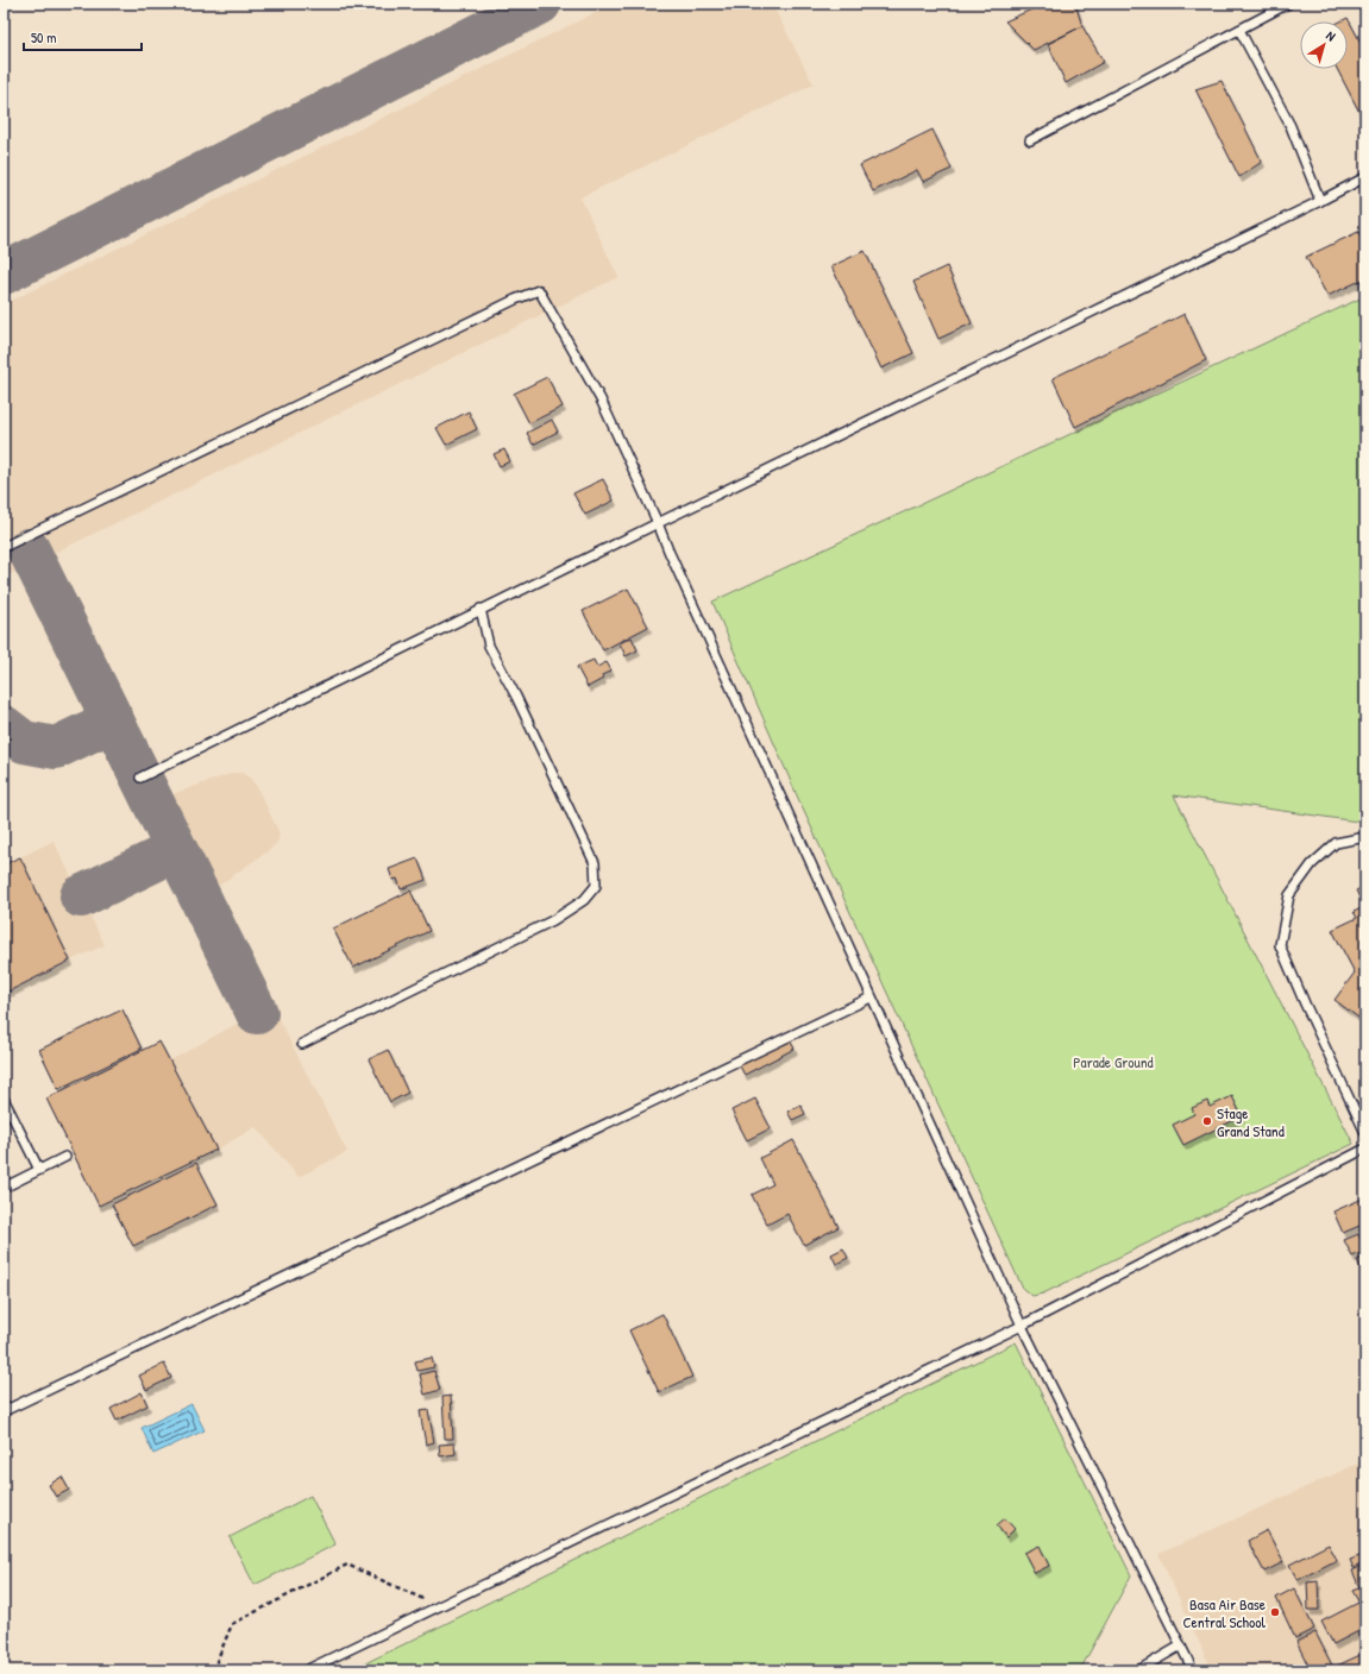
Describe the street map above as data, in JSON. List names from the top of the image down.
{
  "parks": ["Parade Ground"],
  "places": ["Stage Grand Stand", "Basa Air Base Central School"],
  "scale_bar": "50 m",
  "north": "top right"
}
